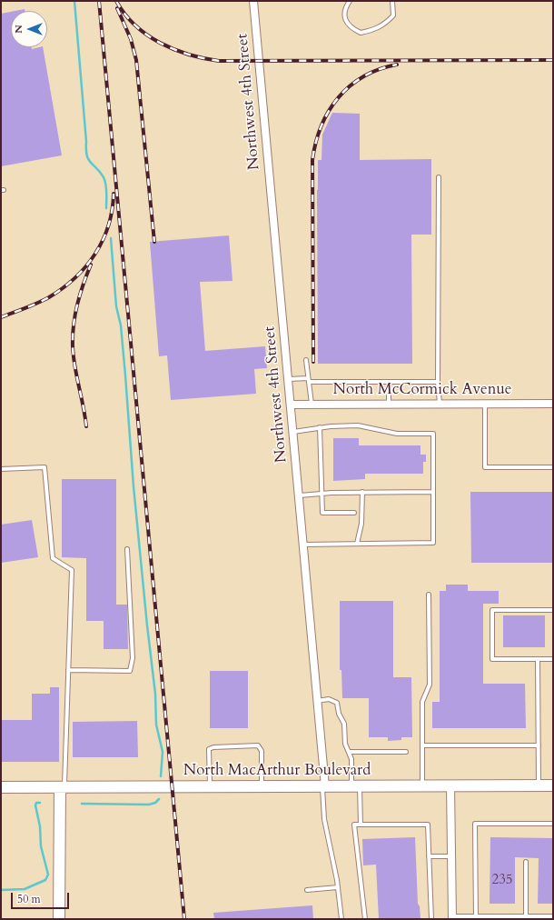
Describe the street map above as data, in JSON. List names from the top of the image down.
{
  "streets": {
    "main road": ["North MacArthur Boulevard"],
    "street": ["Northwest 4th Street", "North McCormick Avenue"]
  },
  "crossings": [
    ["Northwest 4th Street", "North McCormick Avenue"],
    ["Northwest 4th Street", "North MacArthur Boulevard"]
  ],
  "house_numbers": ["235"],
  "scale_bar": "50 m",
  "north": "left"
}
